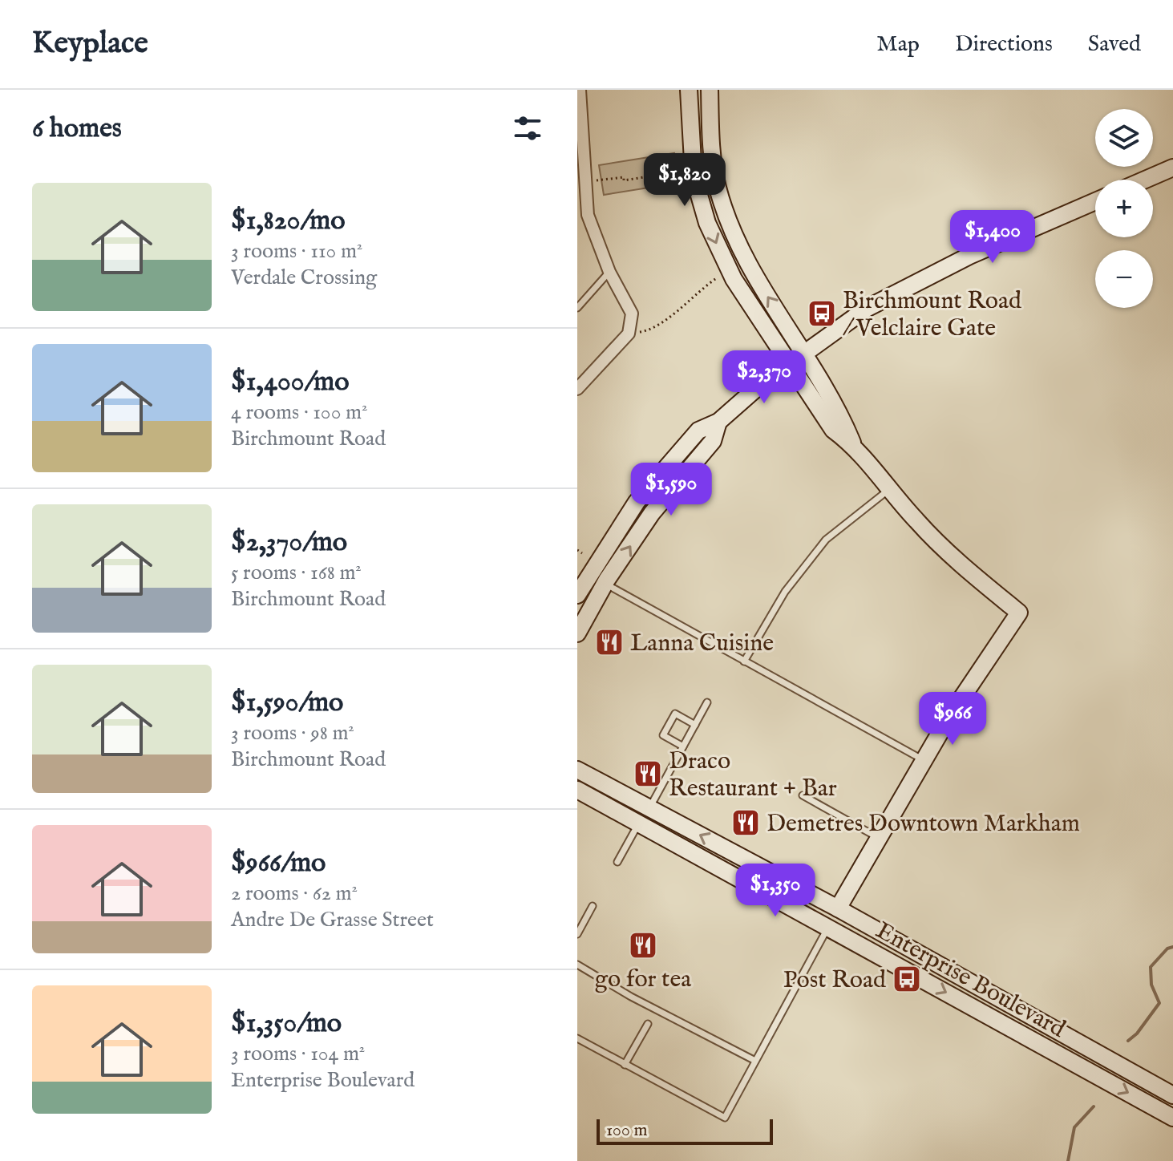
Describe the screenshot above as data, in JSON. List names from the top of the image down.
{
  "streets": {
    "main road": ["Enterprise Boulevard"]
  },
  "places": {
    "bus stop": ["Birchmount Road / Velclaire Gate", "Post Road"],
    "restaurant": [
      "Lanna Cuisine",
      "Draco Restaurant + Bar",
      "Demetres Downtown Markham",
      "go for tea"
    ]
  },
  "scale_bar": "100 m",
  "page": {
    "header": "Keyplace",
    "nav": ["Map", "Directions", "Saved"],
    "heading": "6 homes",
    "map_buttons": ["+", "−"],
    "price": [
      "$1,820",
      "$1,400",
      "$2,370",
      "$1,590",
      "$966",
      "$1,350"
    ],
    "list": [
      {
        "name": "$1,820/mo",
        "note": "3 rooms · 110 m² · Verdale Crossing"
      },
      {
        "name": "$1,400/mo",
        "note": "4 rooms · 100 m² · Birchmount Road"
      },
      {
        "name": "$2,370/mo",
        "note": "5 rooms · 168 m² · Birchmount Road"
      },
      {
        "name": "$1,590/mo",
        "note": "3 rooms · 98 m² · Birchmount Road"
      },
      {
        "name": "$966/mo",
        "note": "2 rooms · 62 m² · Andre De Grasse Street"
      },
      {
        "name": "$1,350/mo",
        "note": "3 rooms · 104 m² · Enterprise Boulevard"
      }
    ],
    "scale": "100 m"
  }
}
